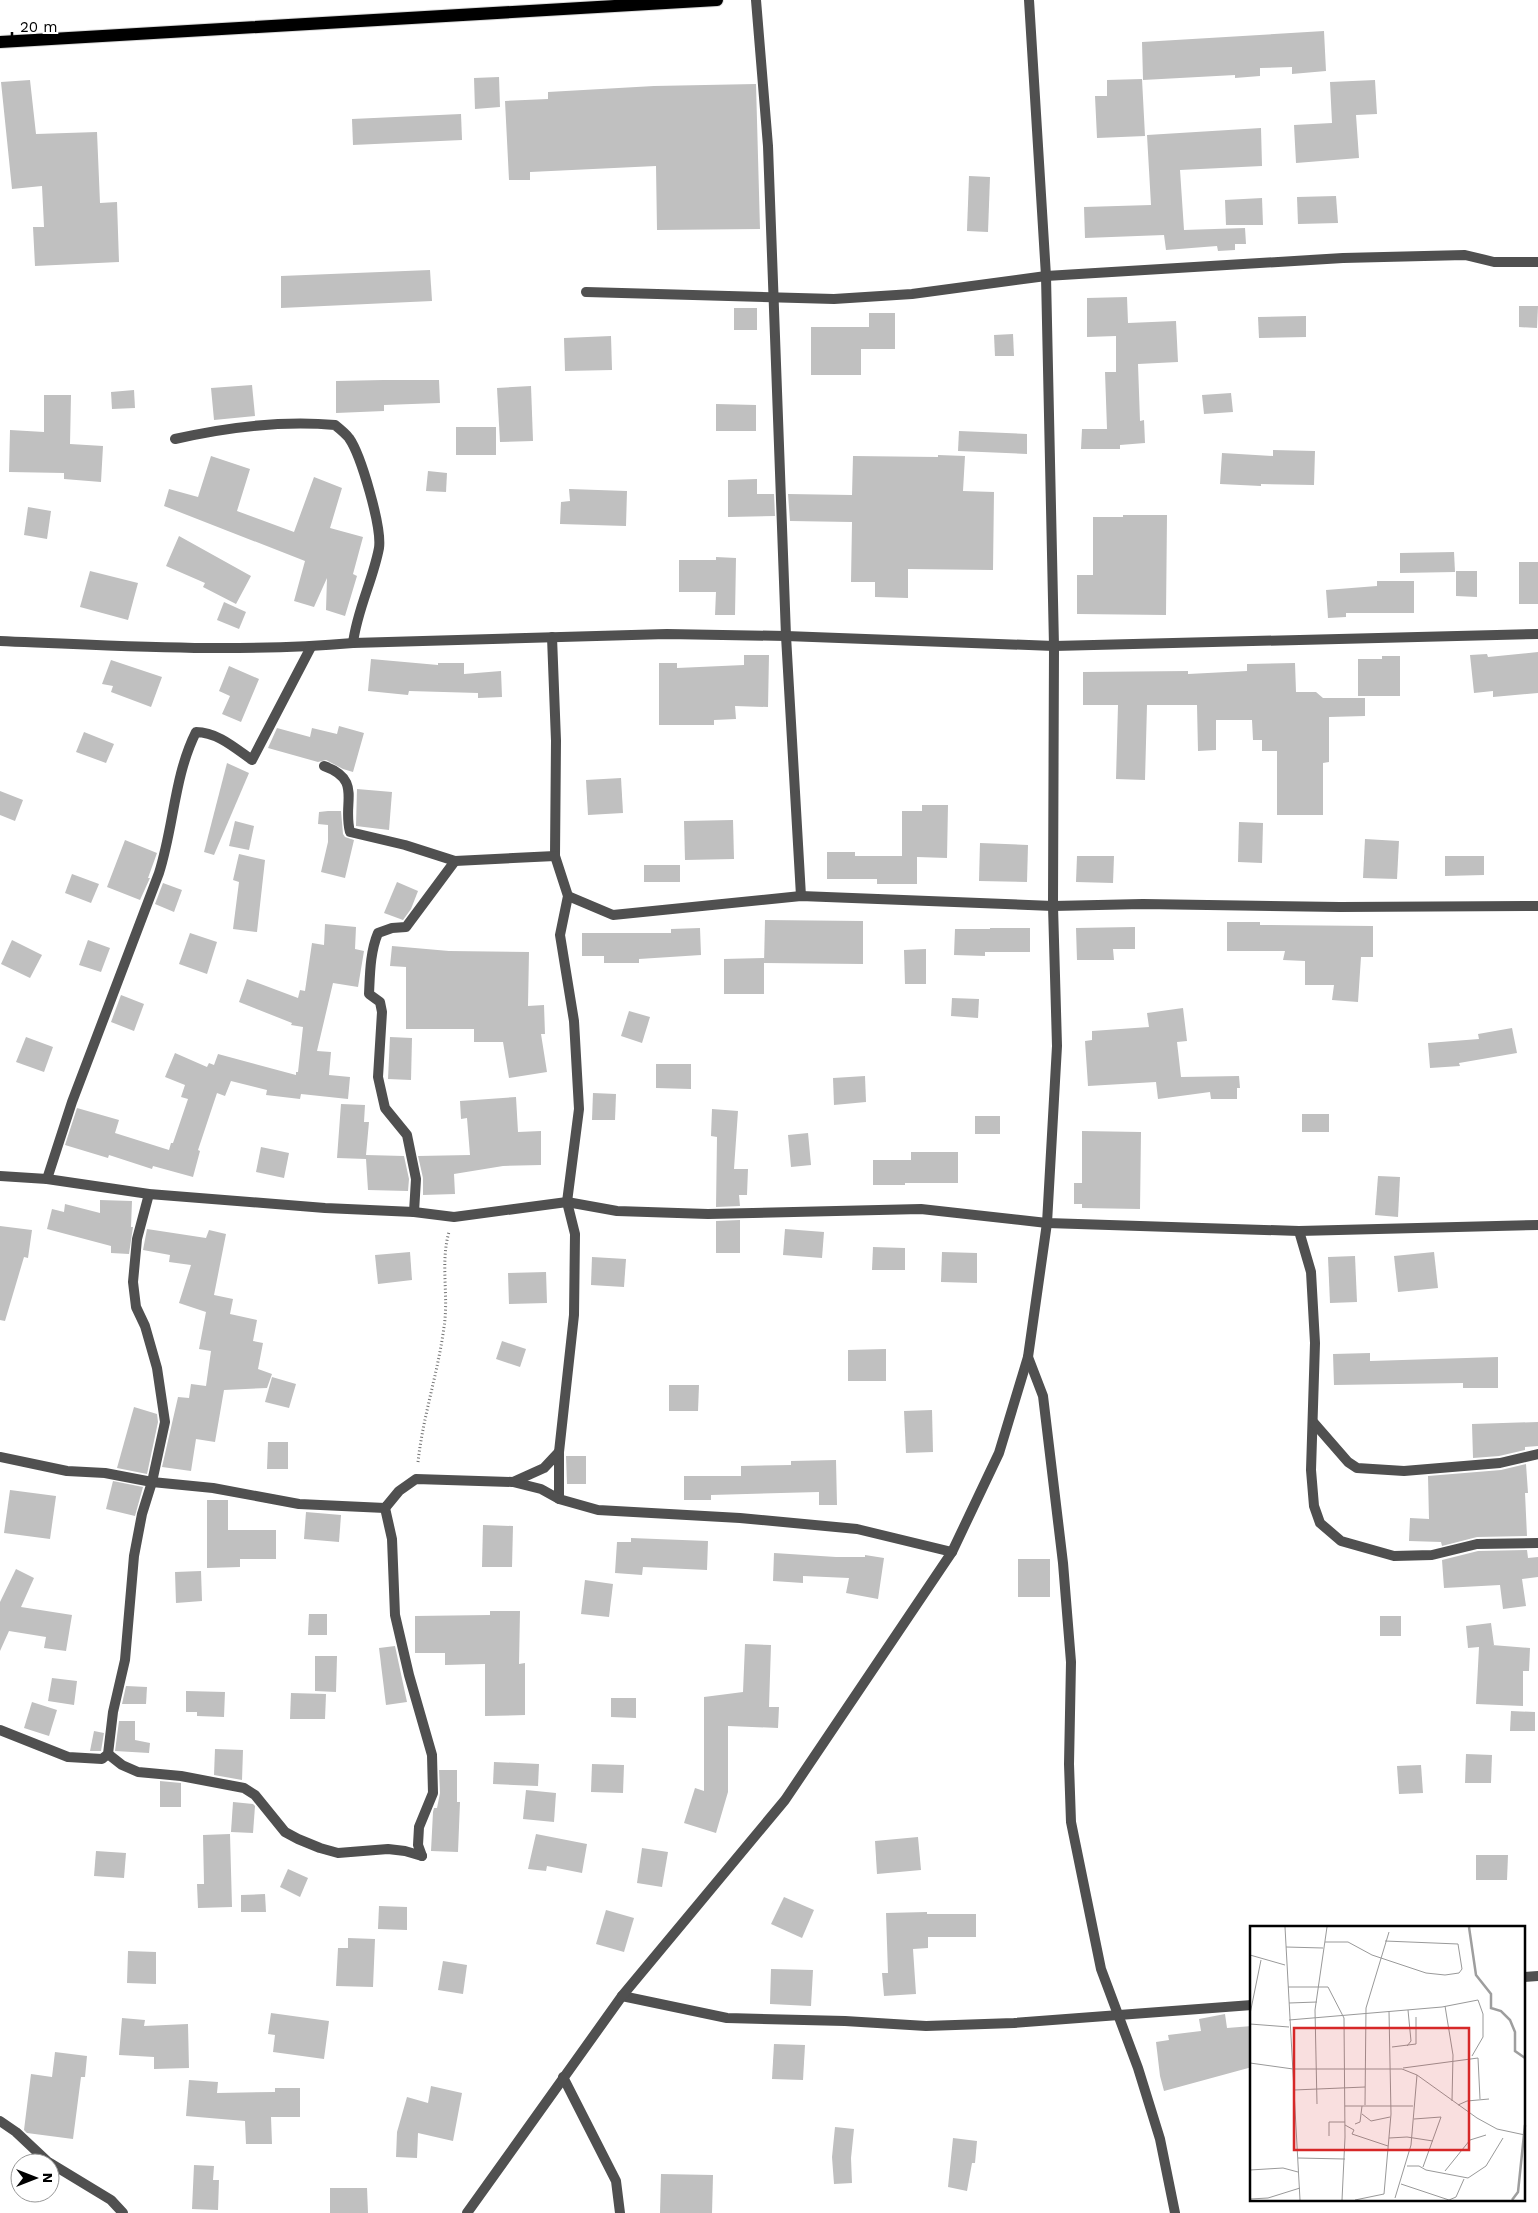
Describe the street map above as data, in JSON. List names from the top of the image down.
{
  "scale_bar": "20 m",
  "north": "right"
}
